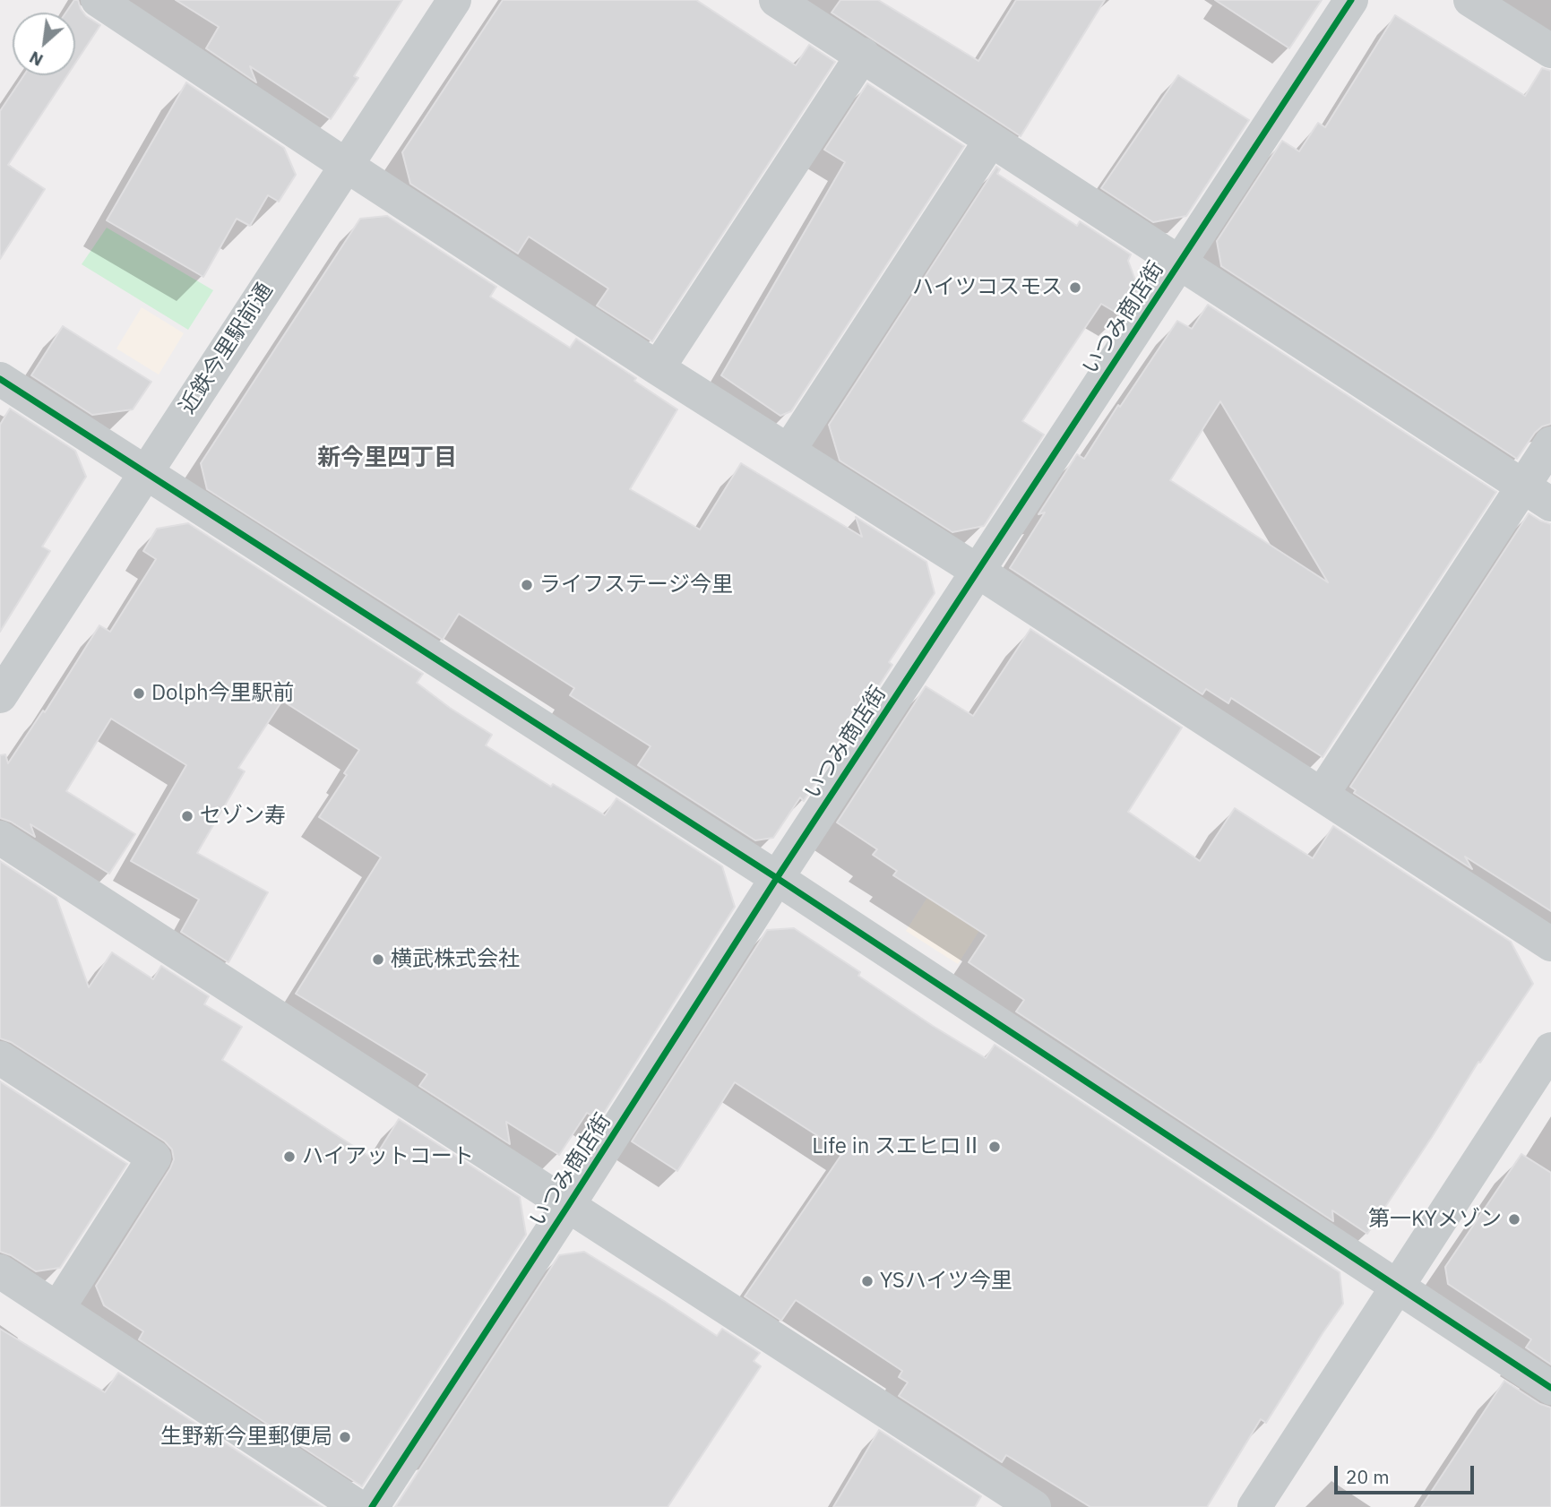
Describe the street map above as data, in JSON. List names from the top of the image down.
{
  "streets": {
    "street": ["いつみ商店街", "近鉄今里駅前通"]
  },
  "districts": ["新今里四丁目"],
  "places": [
    "ハイツコスモス",
    "ライフステージ今里",
    "Dolph今里駅前",
    "セゾン寿",
    "横武株式会社",
    "Life in スエヒロⅡ",
    "ハイアットコート",
    "第一KYメゾン",
    "YSハイツ今里",
    "生野新今里郵便局"
  ],
  "scale_bar": "20 m",
  "north": "bottom left"
}
